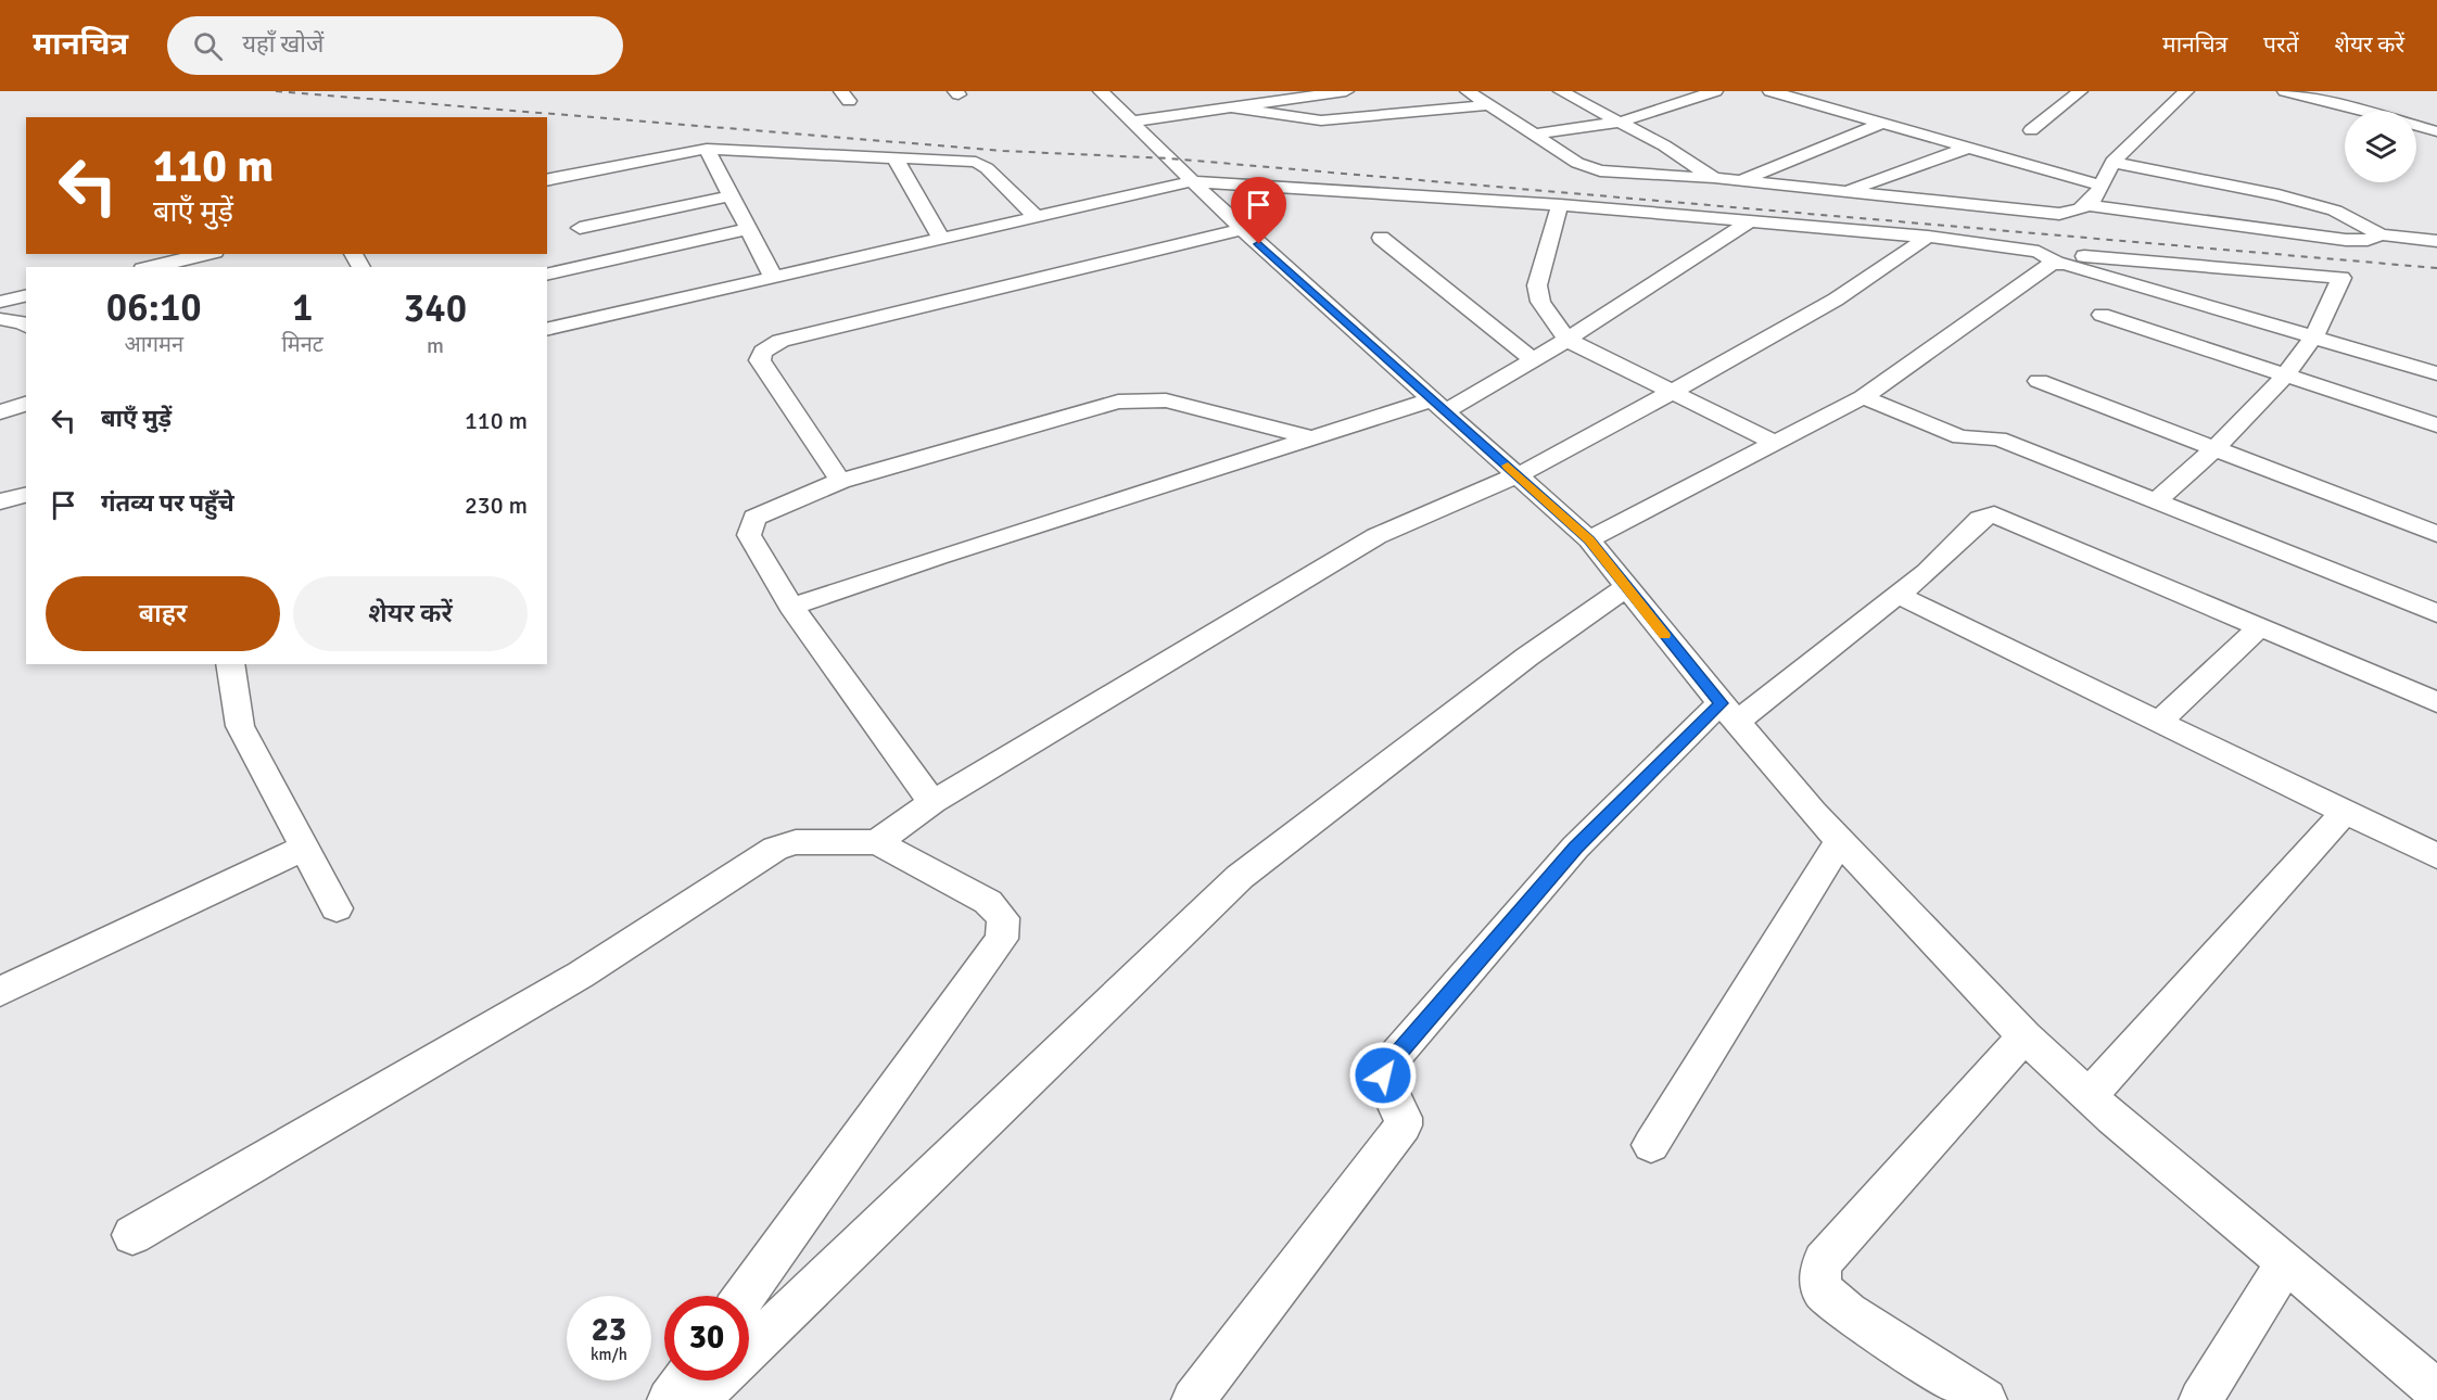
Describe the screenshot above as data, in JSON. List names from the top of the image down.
{
  "page": {
    "header": "मानचित्र",
    "search": "यहाँ खोजें",
    "nav": ["मानचित्र", "परतें", "शेयर करें"],
    "turn": ["110 m", "बाएँ मुड़ें"],
    "eta": [
      "06:10",
      "आगमन",
      "1",
      "मिनट",
      "340",
      "m"
    ],
    "list": [
      {
        "name": "बाएँ मुड़ें",
        "value": "110 m"
      },
      {
        "name": "गंतव्य पर पहुँचे",
        "value": "230 m"
      }
    ],
    "buttons": ["बाहर", "शेयर करें"],
    "speed": "23 km/h",
    "limit": "30"
  }
}
